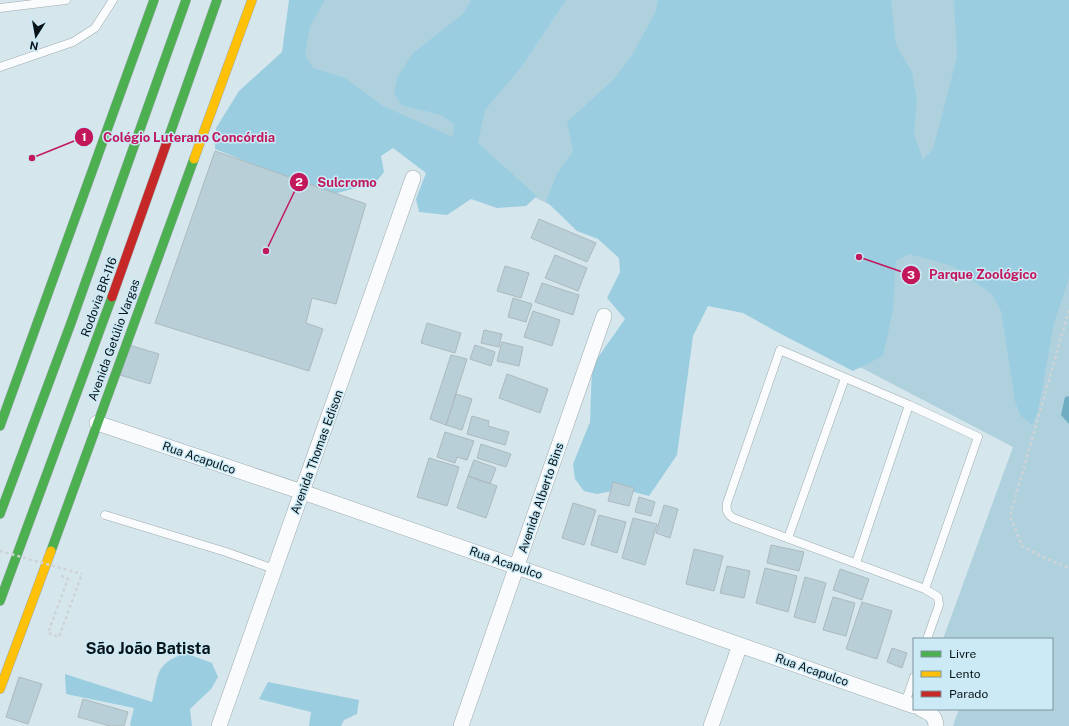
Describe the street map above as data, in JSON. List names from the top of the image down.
{
  "streets": {
    "main road": ["Rodovia BR-116", "Avenida Getúlio Vargas"],
    "street": ["Avenida Thomas Edison", "Rua Acapulco", "Avenida Alberto Bins"]
  },
  "crossings": [
    ["Avenida Getúlio Vargas", "Rua Acapulco"],
    ["Avenida Thomas Edison", "Rua Acapulco"],
    ["Rua Acapulco", "Avenida Alberto Bins"]
  ],
  "districts": ["São João Batista"],
  "places": ["Colégio Luterano Concórdia", "Sulcromo", "Parque Zoológico"],
  "legend": ["Livre", "Lento", "Parado"],
  "north": "bottom"
}
